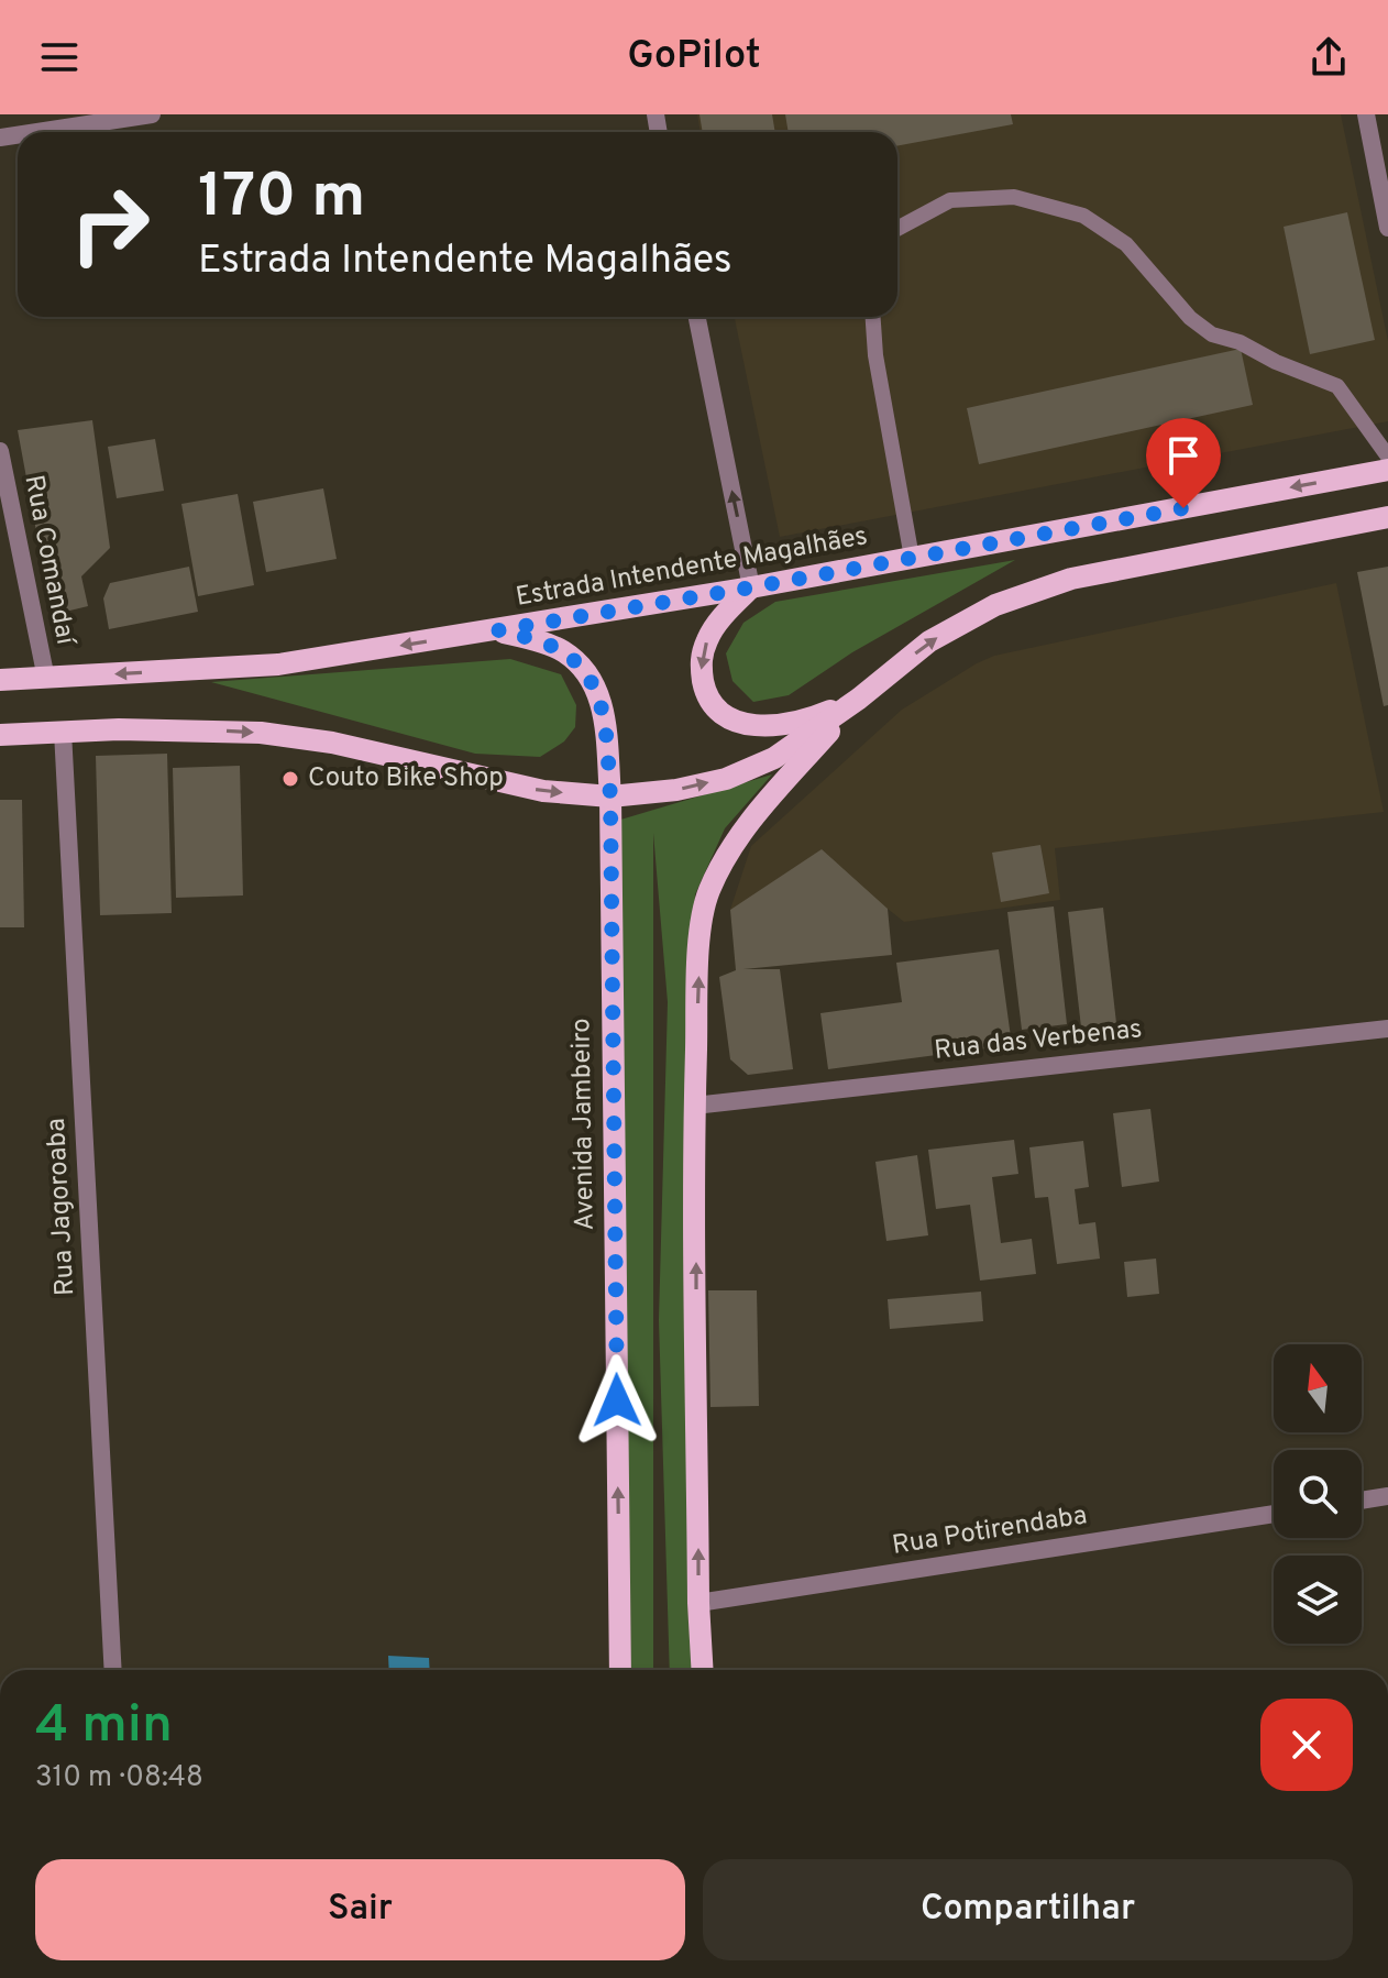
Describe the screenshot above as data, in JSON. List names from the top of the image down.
{
  "streets": {
    "main road": ["Estrada Intendente Magalhães", "Avenida Jambeiro"],
    "street": [
      "Rua Comandaí",
      "Rua das Verbenas",
      "Rua Jagoroaba",
      "Rua Potirendaba"
    ]
  },
  "crossings": [
    ["Rua Comandaí", "Estrada Intendente Magalhães"],
    ["Estrada Intendente Magalhães", "Avenida Jambeiro"]
  ],
  "places": ["Couto Bike Shop"],
  "north": "top",
  "page": {
    "header": "GoPilot",
    "turn": ["170 m", "Estrada Intendente Magalhães"],
    "heading": ["4 min", "310 m · 08:48"],
    "buttons": ["Sair", "Compartilhar"]
  }
}
